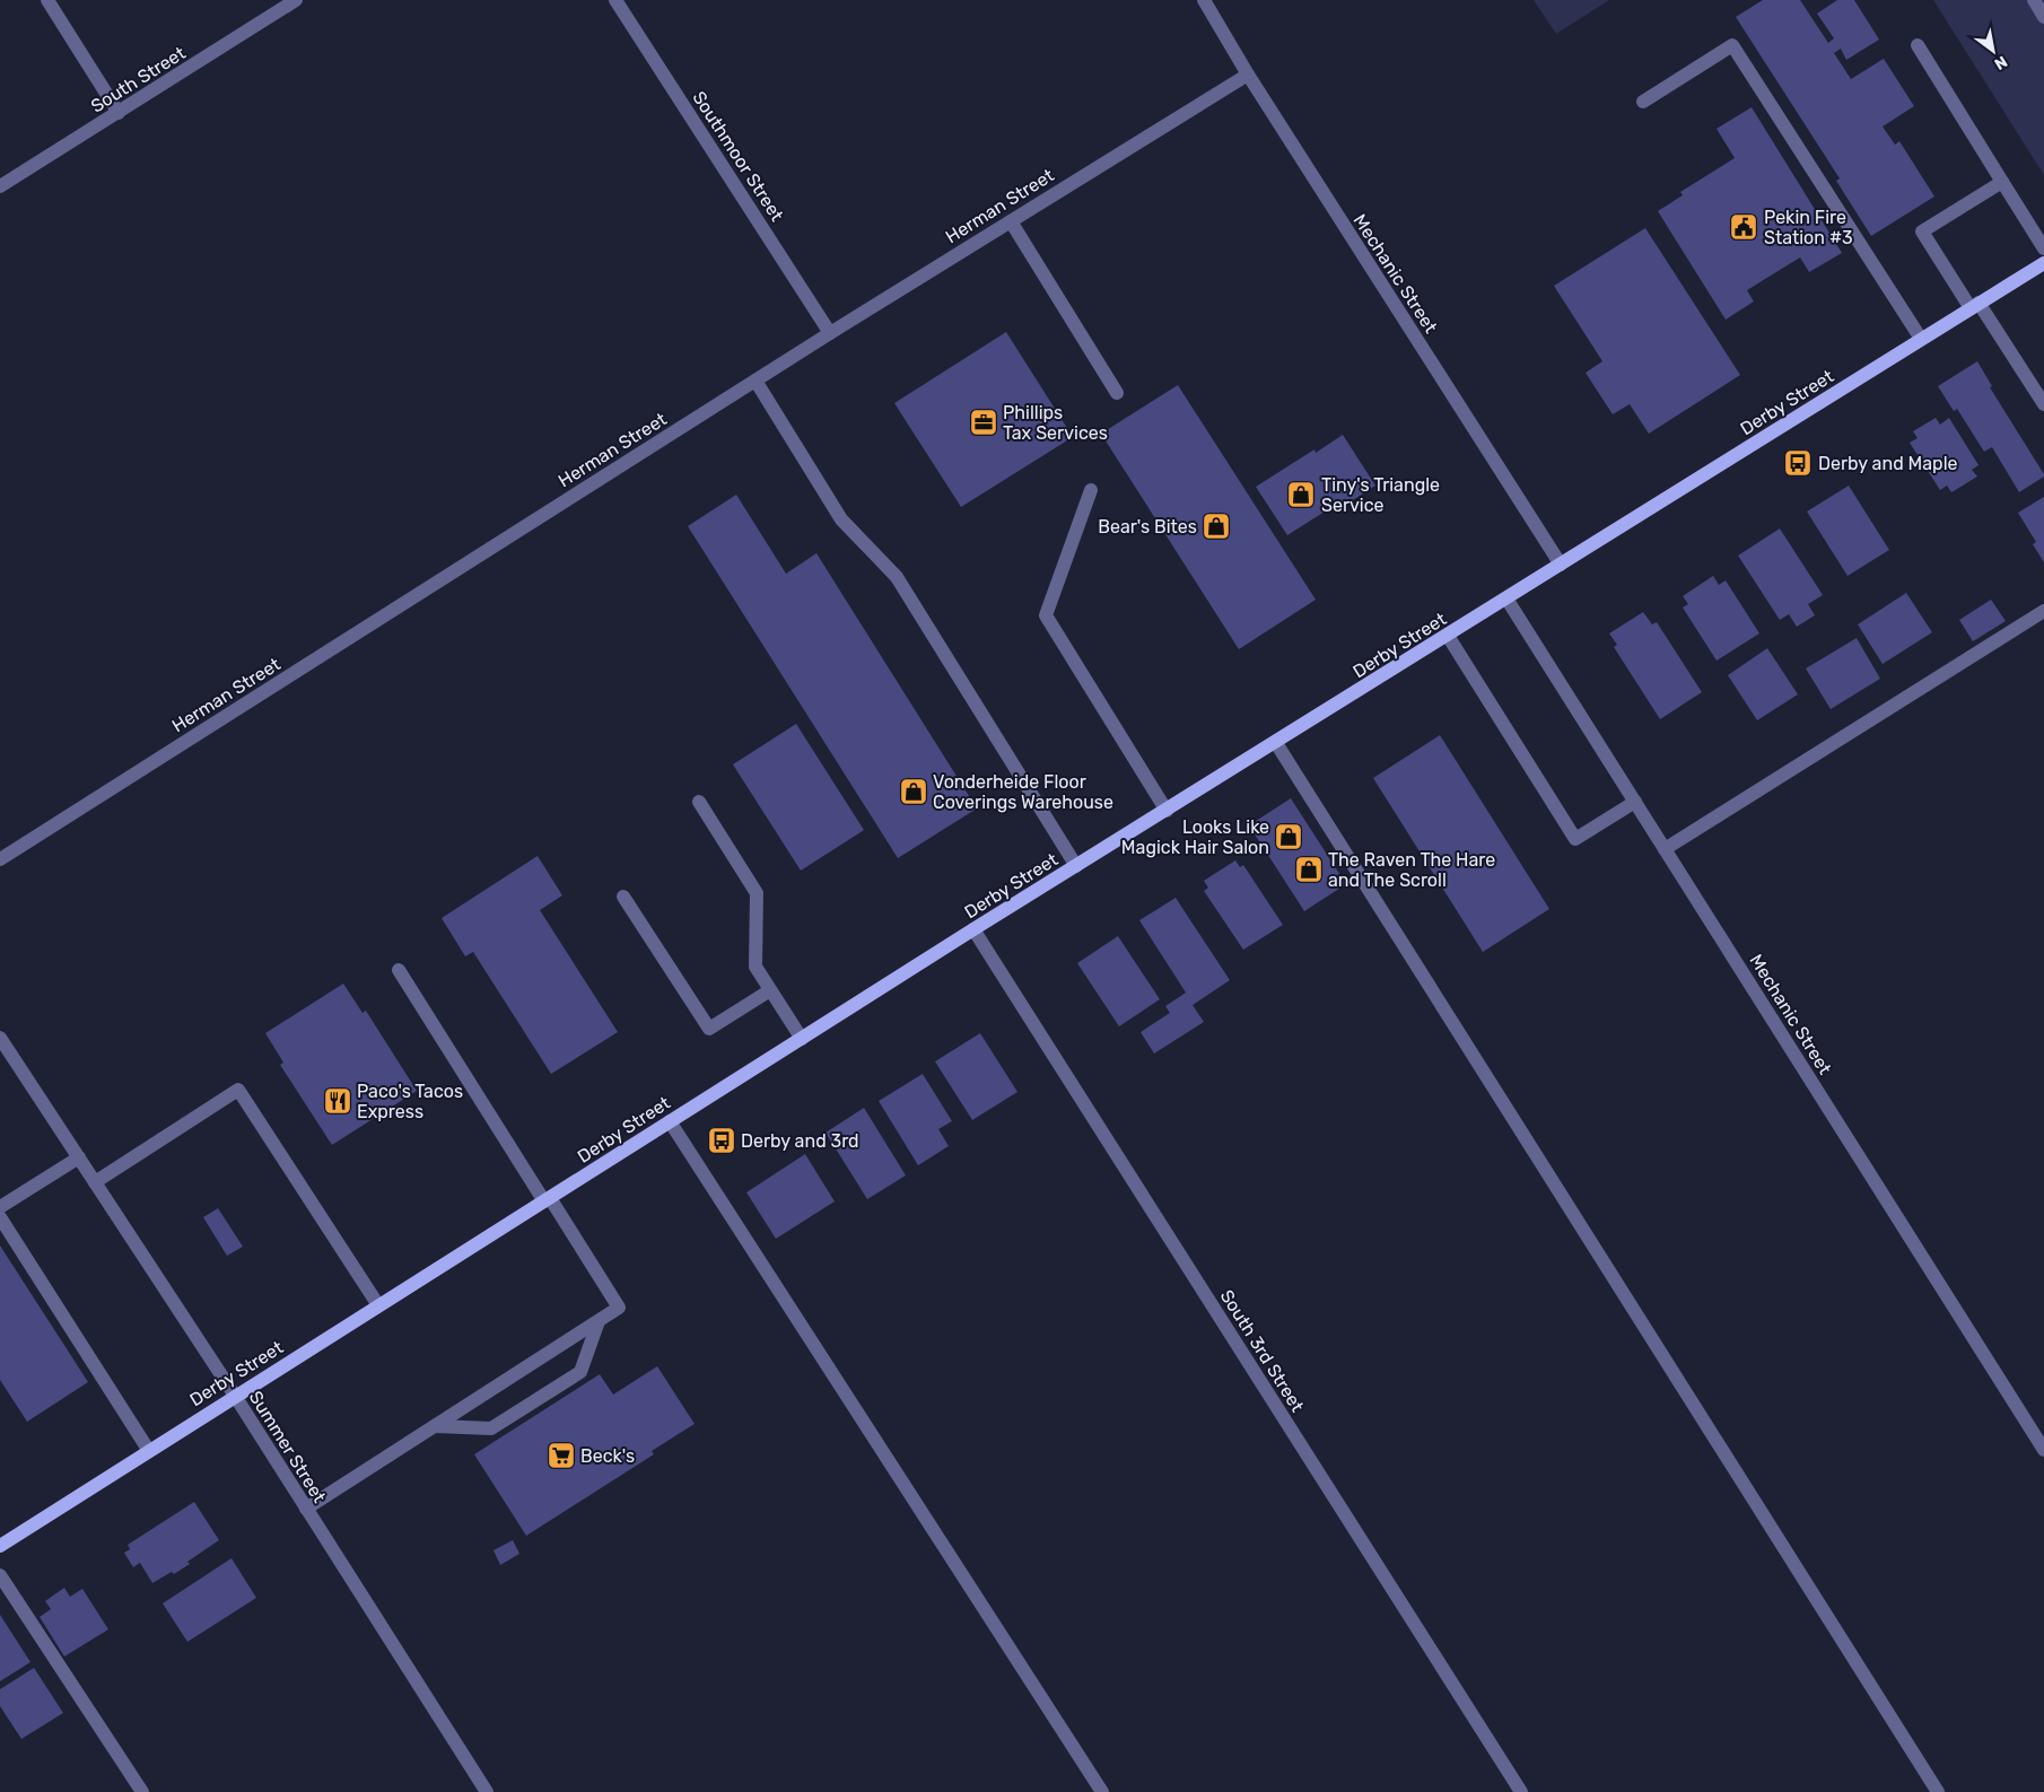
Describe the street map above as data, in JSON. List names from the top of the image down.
{
  "streets": {
    "main road": ["Derby Street"],
    "street": [
      "South Street",
      "Southmoor Street",
      "Herman Street",
      "Mechanic Street",
      "South 3rd Street",
      "Summer Street"
    ]
  },
  "crossings": [
    ["Southmoor Street", "Herman Street"],
    ["Herman Street", "Mechanic Street"],
    ["Mechanic Street", "Derby Street"],
    ["Derby Street", "South 3rd Street"],
    ["Derby Street", "Summer Street"]
  ],
  "places": {
    "public building": ["Pekin Fire Station #3"],
    "office": ["Phillips Tax Services"],
    "bus stop": ["Derby and Maple", "Derby and 3rd"],
    "shop": [
      "Tiny's Triangle Service",
      "Bear's Bites",
      "Vonderheide Floor Coverings Warehouse",
      "Looks Like Magick Hair Salon",
      "The Raven The Hare and The Scroll"
    ],
    "restaurant": ["Paco's Tacos Express"],
    "supermarket": ["Beck's"]
  },
  "north": "bottom right"
}
